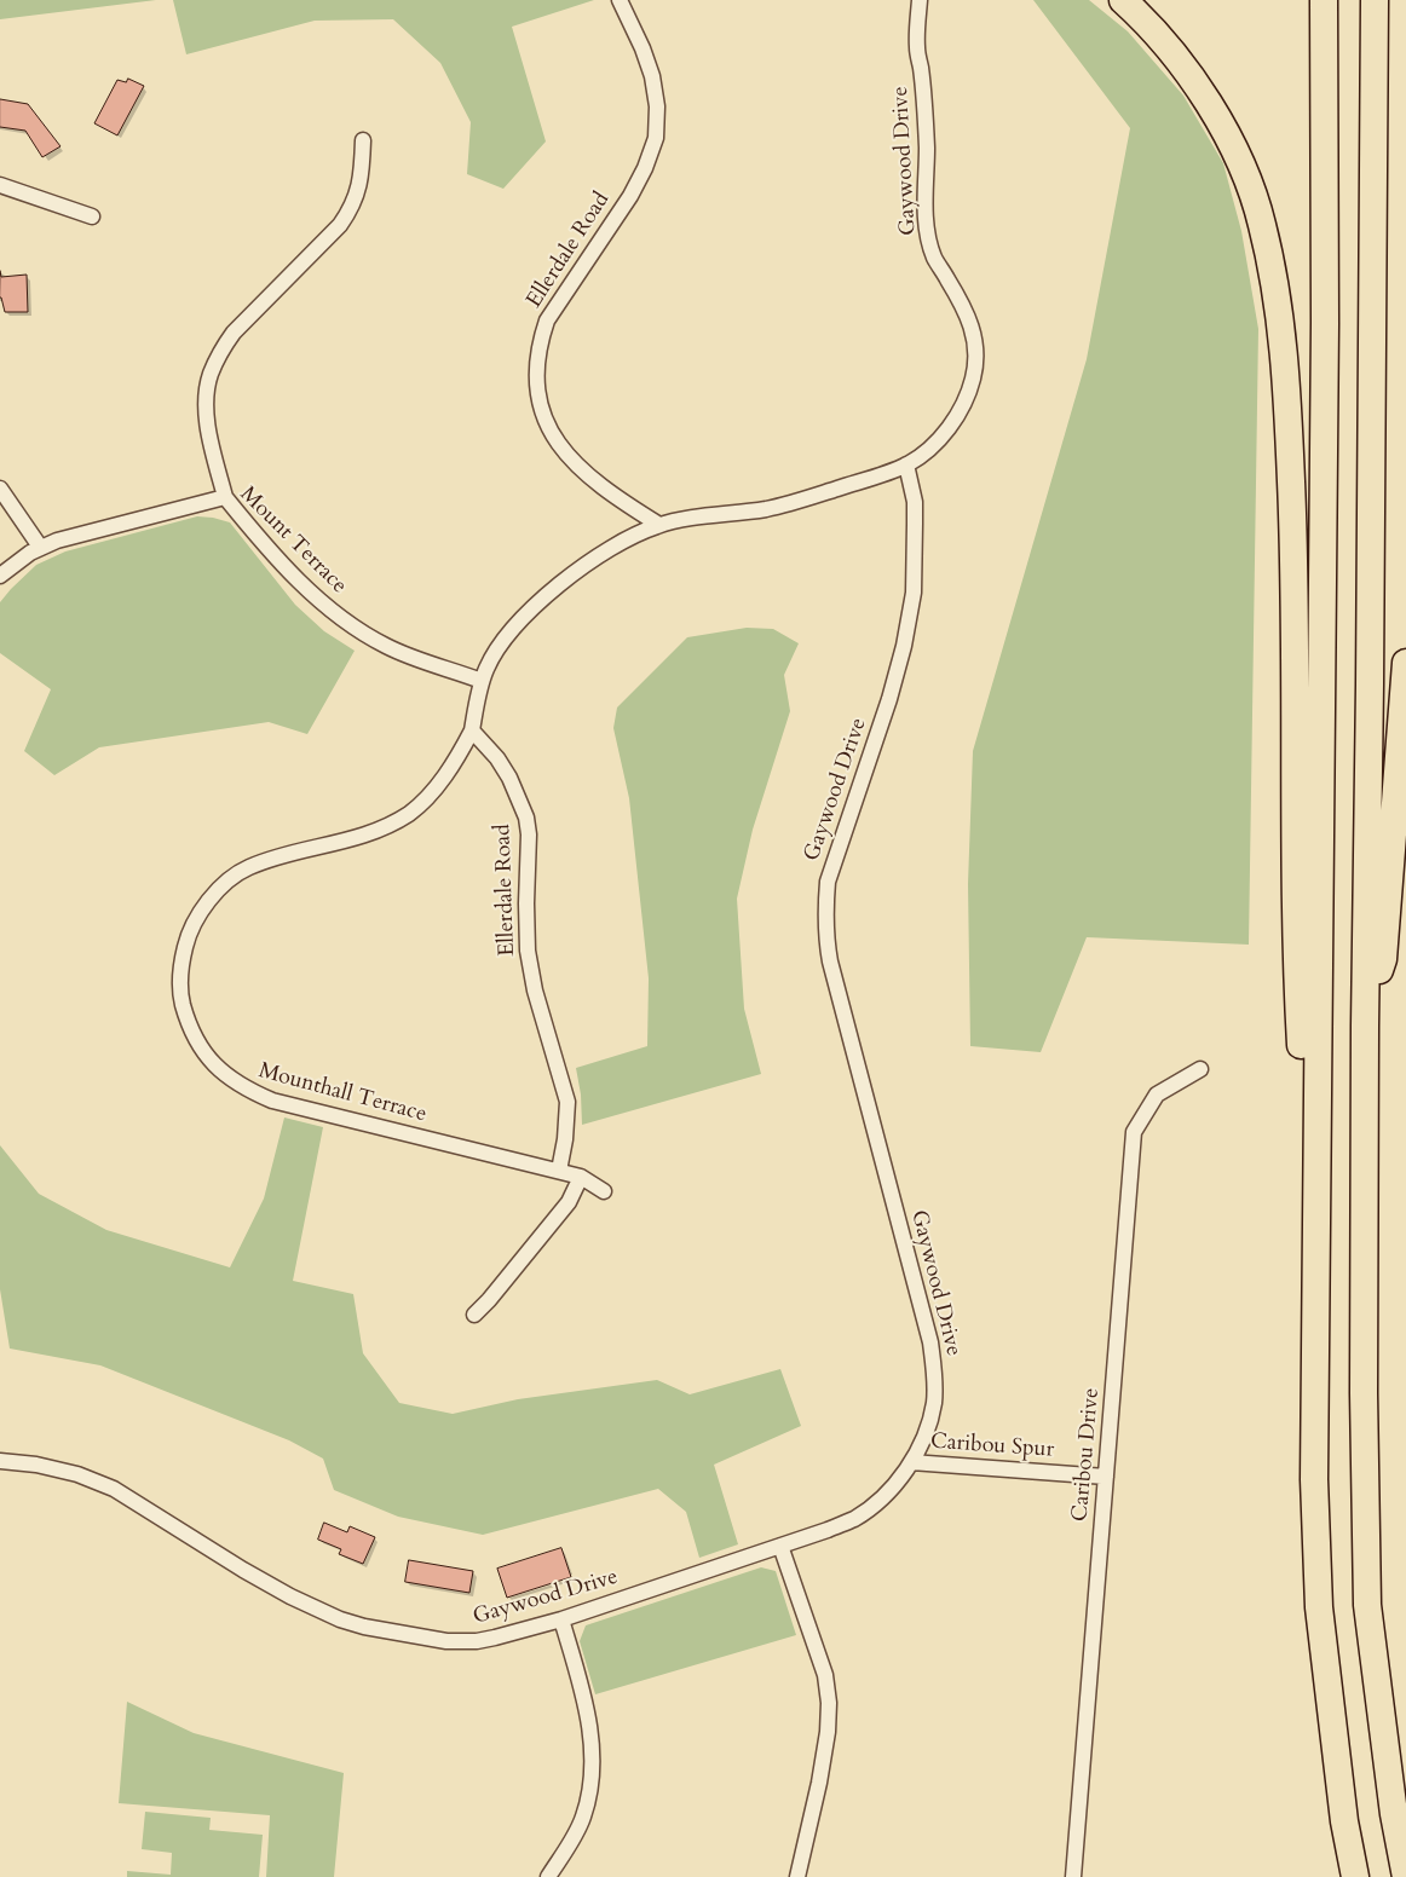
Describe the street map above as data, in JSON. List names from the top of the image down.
{
  "streets": {
    "street": [
      "Gaywood Drive",
      "Ellerdale Road",
      "Mount Terrace",
      "Mounthall Terrace",
      "Caribou Spur",
      "Caribou Drive"
    ]
  },
  "crossings": [
    ["Gaywood Drive", "Ellerdale Road"],
    ["Gaywood Drive", "Caribou Spur"],
    ["Ellerdale Road", "Mounthall Terrace"],
    ["Caribou Spur", "Caribou Drive"]
  ]
}
